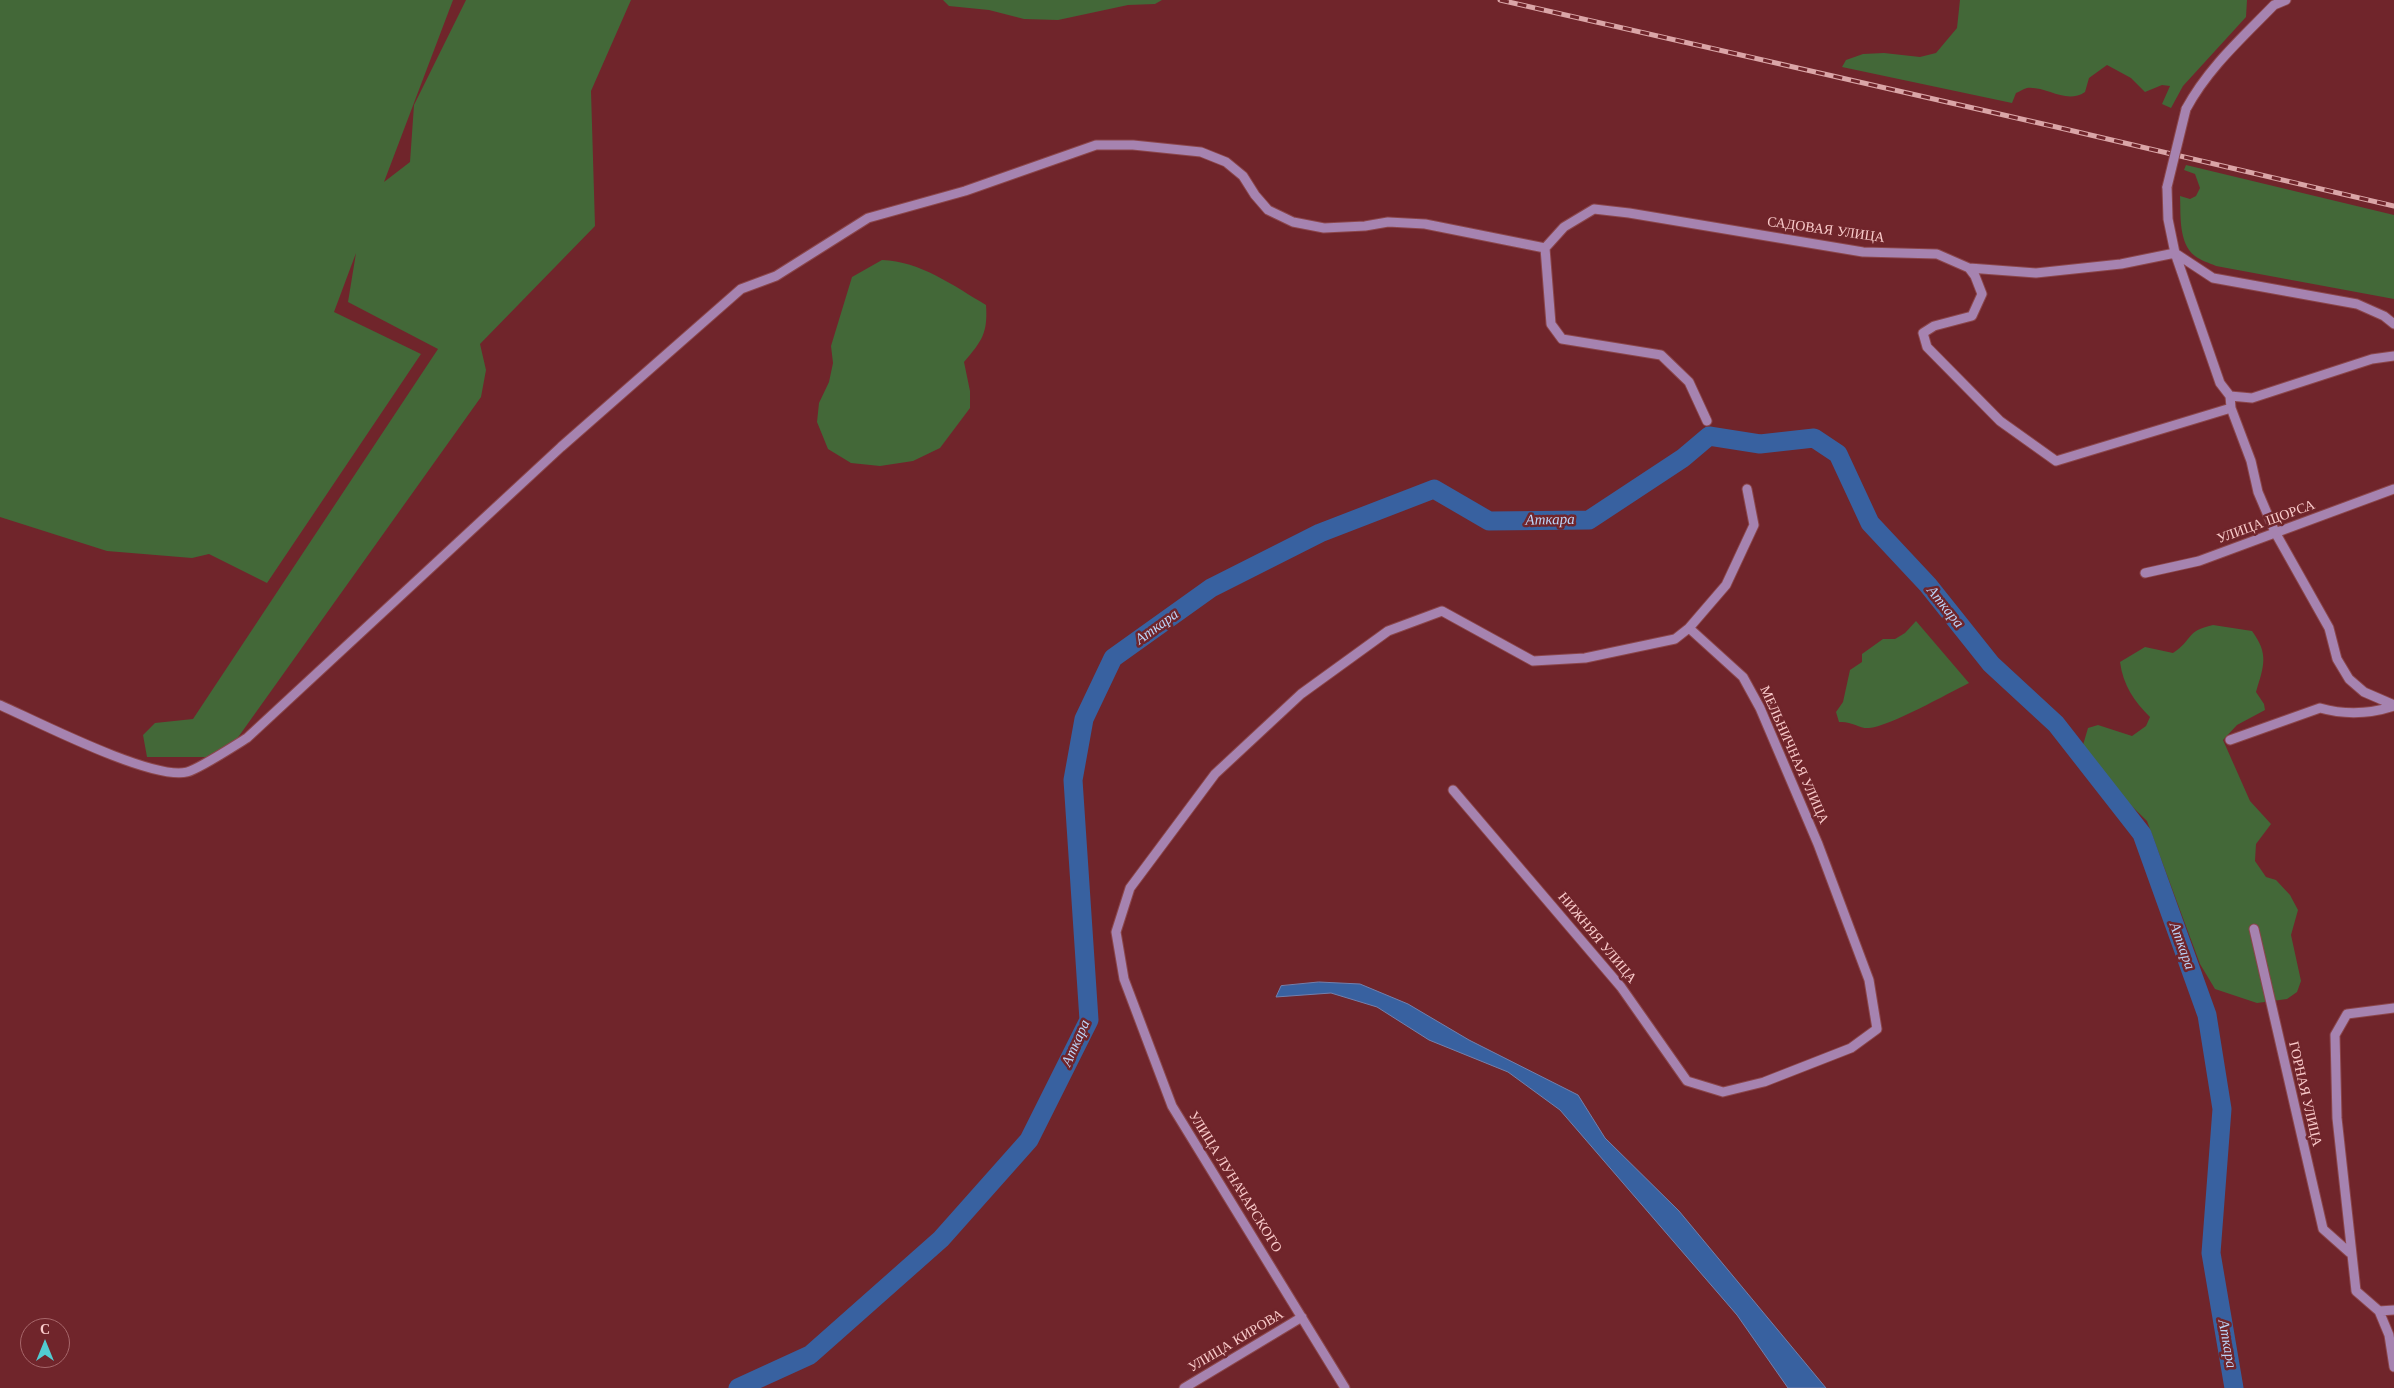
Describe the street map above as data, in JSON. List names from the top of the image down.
{
  "streets": {
    "street": [
      "САДОВАЯ УЛИЦА",
      "УЛИЦА ЩОРСА",
      "МЕЛЬНИЧНАЯ УЛИЦА",
      "НИЖНЯЯ УЛИЦА",
      "ГОРНАЯ УЛИЦА",
      "УЛИЦА ЛУНАЧАРСКОГО",
      "УЛИЦА КИРОВА"
    ]
  },
  "crossings": [
    ["МЕЛЬНИЧНАЯ УЛИЦА", "НИЖНЯЯ УЛИЦА"],
    ["МЕЛЬНИЧНАЯ УЛИЦА", "УЛИЦА ЛУНАЧАРСКОГО"],
    ["УЛИЦА ЛУНАЧАРСКОГО", "УЛИЦА КИРОВА"]
  ],
  "water": ["Аткара"],
  "north": "top"
}
